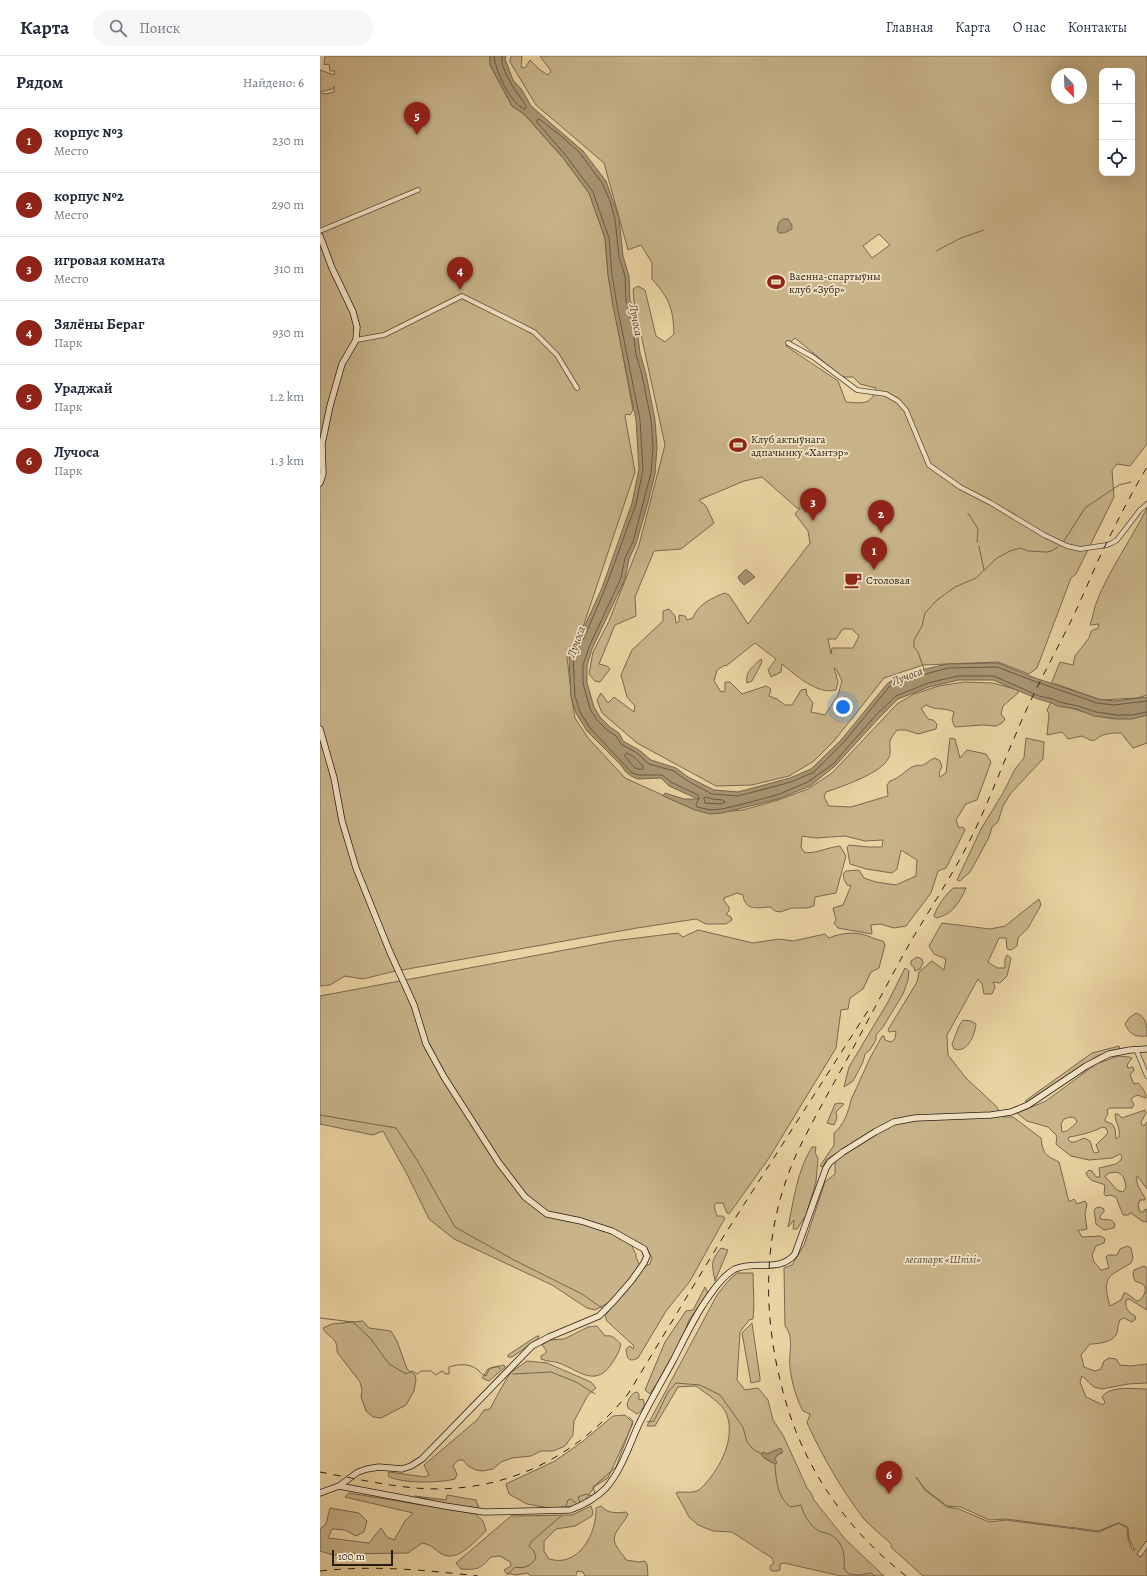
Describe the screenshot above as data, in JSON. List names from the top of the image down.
{
  "water": ["Лучоса"],
  "parks": ["лесапарк «Шпілі»"],
  "places": {
    "sports": ["Ваенна-спартыўны клуб «Зубр»", "Клуб актыўнага адпачынку «Хантэр»"],
    "cafe": ["Столовая"]
  },
  "scale_bar": "100 m",
  "north": "bottom right",
  "page": {
    "header": "Карта",
    "search": "Поиск",
    "nav": [
      "Главная",
      "Карта",
      "О нас",
      "Контакты"
    ],
    "heading": ["Рядом", "Найдено: 6"],
    "map_buttons": ["+", "−"],
    "pins": [
      "5",
      "4",
      "3",
      "2",
      "1",
      "6"
    ],
    "list": [
      {
        "mark": "1",
        "name": "корпус №3",
        "note": "Место",
        "value": "230 m"
      },
      {
        "mark": "2",
        "name": "корпус №2",
        "note": "Место",
        "value": "290 m"
      },
      {
        "mark": "3",
        "name": "игровая комната",
        "note": "Место",
        "value": "310 m"
      },
      {
        "mark": "4",
        "name": "Зялёны Бераг",
        "note": "Парк",
        "value": "930 m"
      },
      {
        "mark": "5",
        "name": "Ураджай",
        "note": "Парк",
        "value": "1.2 km"
      },
      {
        "mark": "6",
        "name": "Лучоса",
        "note": "Парк",
        "value": "1.3 km"
      }
    ],
    "scale": "100 m"
  }
}
